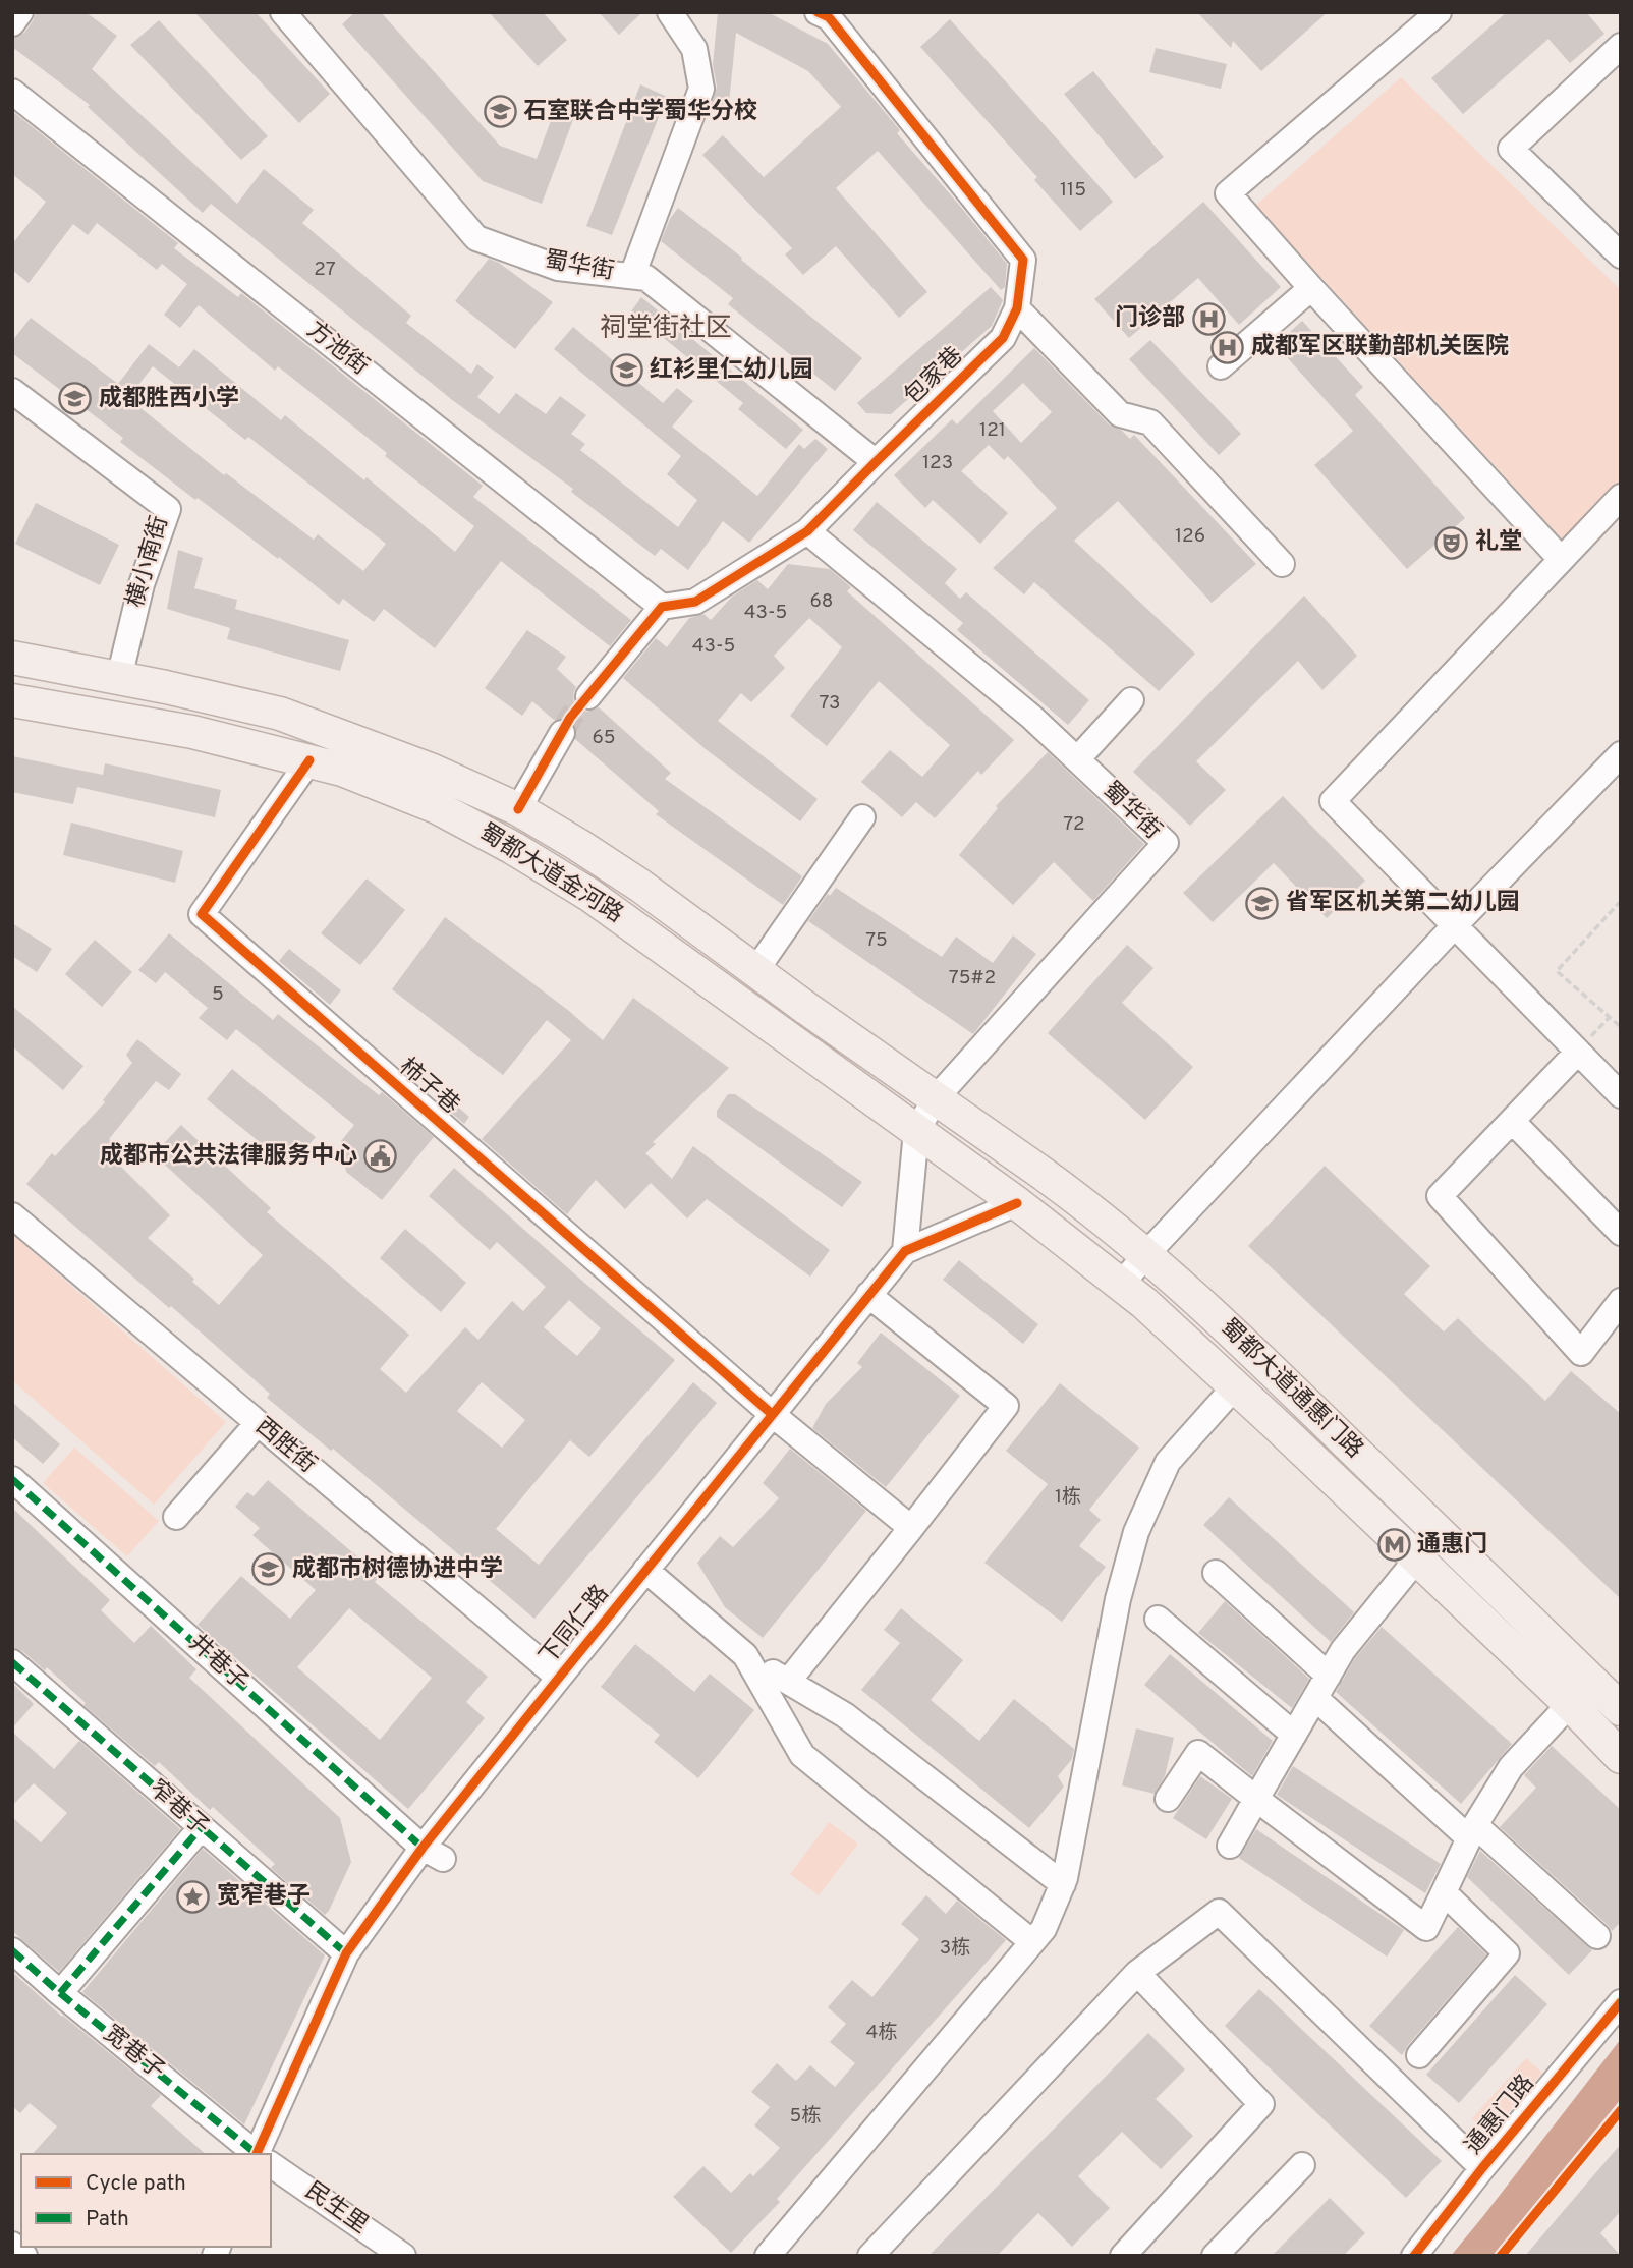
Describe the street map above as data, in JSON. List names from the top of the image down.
{
  "streets": {
    "main road": ["蜀都大道金河路", "蜀都大道通惠门路"],
    "street": [
      "蜀华街",
      "方池街",
      "包家巷",
      "横小南街",
      "柿子巷",
      "西胜街",
      "下同仁路",
      "井巷子",
      "窄巷子",
      "宽巷子",
      "通惠门路",
      "民生里"
    ]
  },
  "crossings": [
    ["蜀华街", "包家巷"],
    ["蜀华街", "蜀都大道金河路"],
    ["蜀华街", "蜀都大道通惠门路"],
    ["方池街", "包家巷"],
    ["横小南街", "蜀都大道金河路"],
    ["蜀都大道金河路", "柿子巷"],
    ["蜀都大道金河路", "蜀都大道通惠门路"],
    ["蜀都大道金河路", "下同仁路"],
    ["柿子巷", "下同仁路"],
    ["蜀都大道通惠门路", "下同仁路"],
    ["西胜街", "下同仁路"],
    ["下同仁路", "井巷子"],
    ["下同仁路", "窄巷子"]
  ],
  "districts": ["祠堂街社区"],
  "places": {
    "school or university": [
      "石室联合中学蜀华分校",
      "红衫里仁幼儿园",
      "成都胜西小学",
      "省军区机关第二幼儿园",
      "成都市树德协进中学"
    ],
    "hospital": ["门诊部", "成都军区联勤部机关医院"],
    "theatre": ["礼堂"],
    "public building": ["成都市公共法律服务中心"],
    "metro station": ["通惠门"],
    "place": ["宽窄巷子"]
  },
  "house_numbers": [
    "115",
    "27",
    "121",
    "123",
    "126",
    "68",
    "43-5",
    "43-5",
    "73",
    "65",
    "72",
    "75",
    "75#2",
    "5",
    "1栋",
    "3栋",
    "4栋",
    "5栋"
  ],
  "legend": ["Cycle path", "Path"]
}
